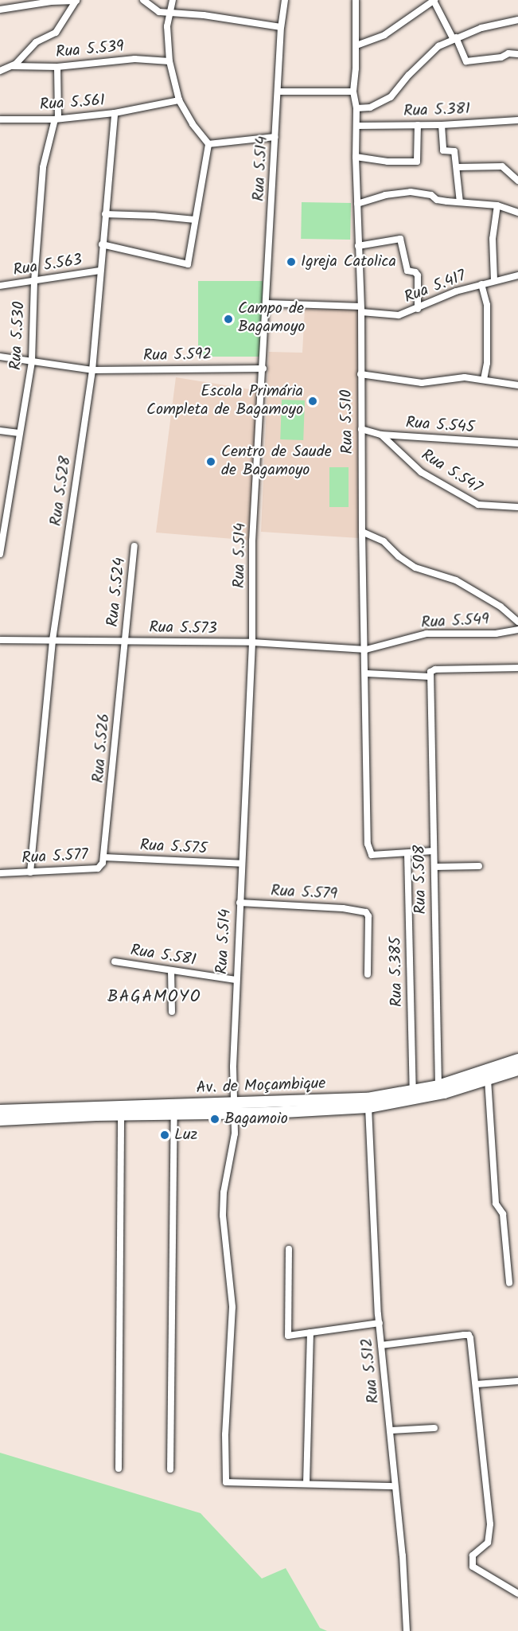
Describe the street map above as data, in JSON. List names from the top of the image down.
{
  "streets": {
    "highway": ["Av. de Moçambique"],
    "street": [
      "Rua 5.539",
      "Rua 5.561",
      "Rua 5.381",
      "Rua 5.514",
      "Rua 5.563",
      "Rua 5.417",
      "Rua 5.530",
      "Rua 5.592",
      "Rua 5.510",
      "Rua 5.545",
      "Rua 5.547",
      "Rua 5.528",
      "Rua 5.524",
      "Rua 5.549",
      "Rua 5.573",
      "Rua 5.526",
      "Rua 5.575",
      "Rua 5.577",
      "Rua 5.508",
      "Rua 5.579",
      "Rua 5.581",
      "Rua 5.385",
      "Rua 5.512"
    ]
  },
  "crossings": [
    ["Rua 5.539", "Rua 5.530"],
    ["Rua 5.561", "Rua 5.530"],
    ["Rua 5.561", "Rua 5.528"],
    ["Rua 5.381", "Rua 5.510"],
    ["Rua 5.514", "Rua 5.417"],
    ["Rua 5.514", "Rua 5.592"],
    ["Rua 5.514", "Rua 5.573"],
    ["Rua 5.514", "Rua 5.575"],
    ["Rua 5.514", "Rua 5.579"],
    ["Rua 5.514", "Rua 5.581"],
    ["Rua 5.514", "Av. de Moçambique"],
    ["Rua 5.563", "Rua 5.530"],
    ["Rua 5.563", "Rua 5.528"],
    ["Rua 5.417", "Rua 5.510"],
    ["Rua 5.530", "Rua 5.592"],
    ["Rua 5.592", "Rua 5.528"],
    ["Rua 5.510", "Rua 5.545"],
    ["Rua 5.510", "Rua 5.549"],
    ["Rua 5.510", "Rua 5.573"],
    ["Rua 5.510", "Rua 5.385"],
    ["Rua 5.545", "Rua 5.547"],
    ["Rua 5.528", "Rua 5.573"],
    ["Rua 5.528", "Rua 5.577"],
    ["Rua 5.524", "Rua 5.573"],
    ["Rua 5.524", "Rua 5.526"],
    ["Rua 5.549", "Rua 5.573"],
    ["Rua 5.573", "Rua 5.526"],
    ["Rua 5.526", "Rua 5.575"],
    ["Rua 5.526", "Rua 5.577"],
    ["Rua 5.575", "Rua 5.577"],
    ["Rua 5.508", "Av. de Moçambique"],
    ["Rua 5.385", "Av. de Moçambique"],
    ["Av. de Moçambique", "Rua 5.512"]
  ],
  "districts": ["BAGAMOYO"],
  "places": [
    "Igreja Catolica",
    "Campo de Bagamoyo",
    "Escola Primária Completa de Bagamoyo",
    "Centro de Saude de Bagamoyo",
    "Bagamoio",
    "Luz"
  ]
}
